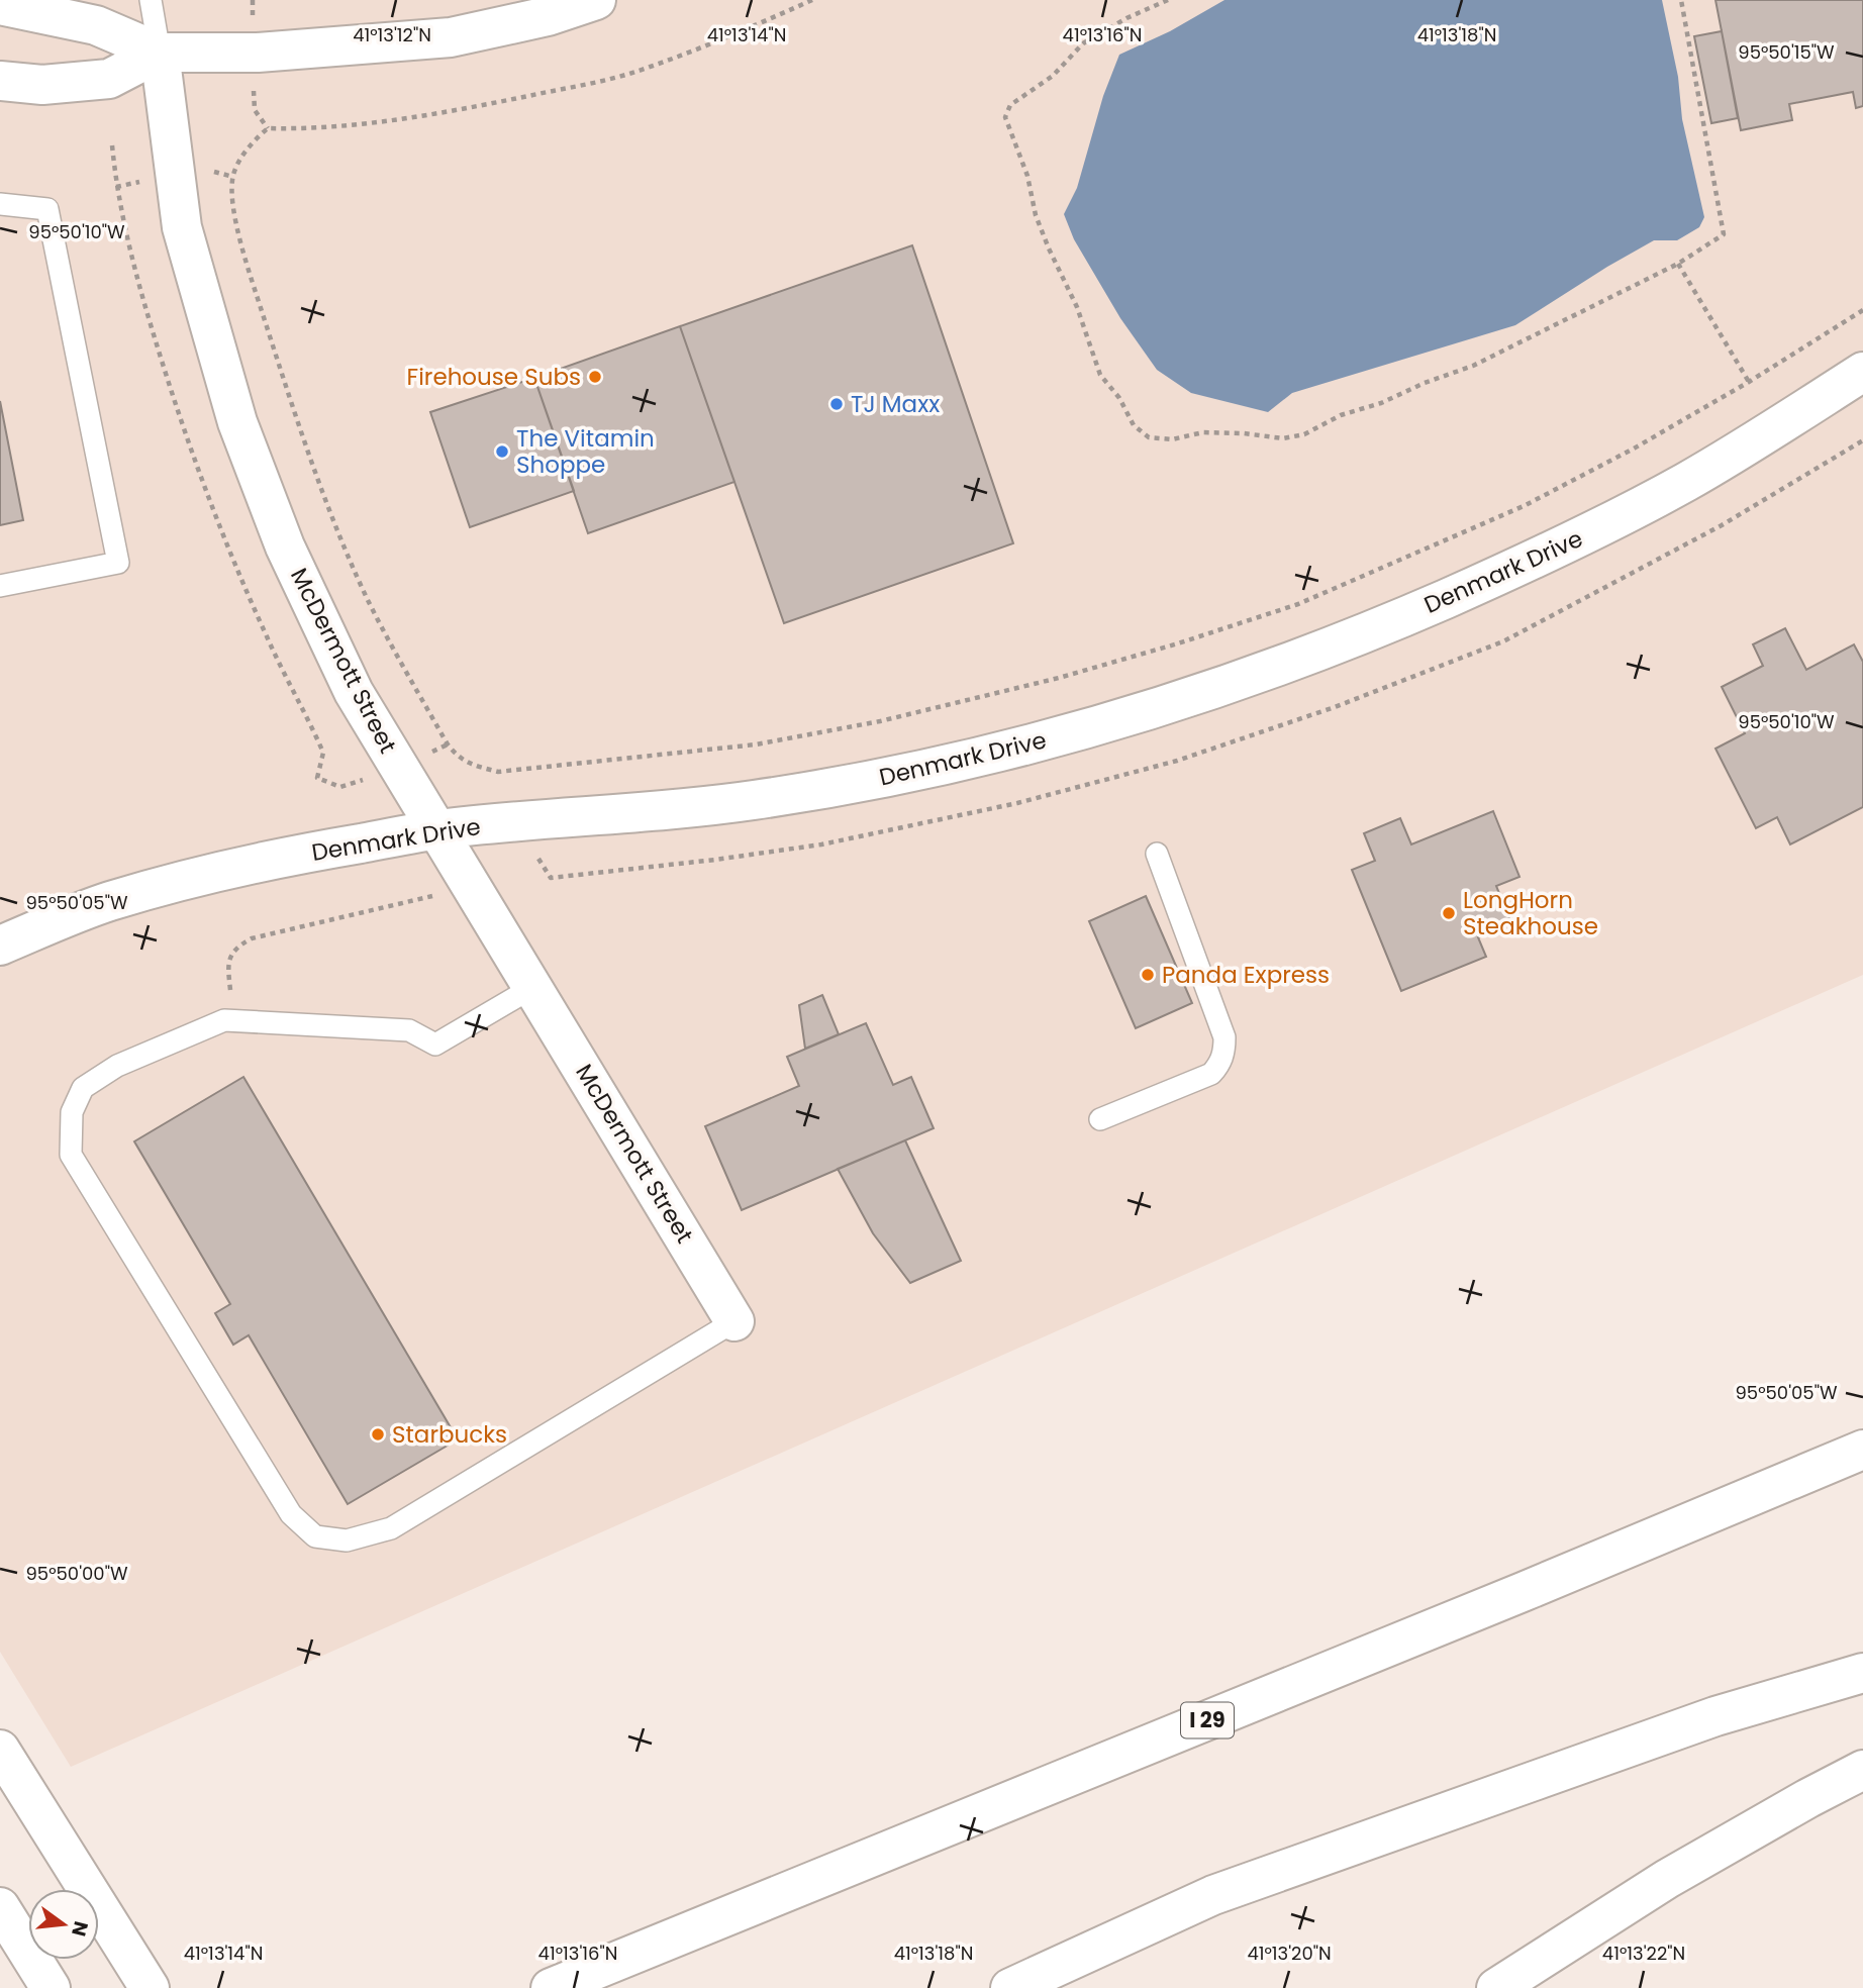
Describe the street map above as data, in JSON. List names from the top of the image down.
{
  "streets": {
    "main road": ["Denmark Drive", "McDermott Street", "I 29"]
  },
  "crossings": [
    ["Denmark Drive", "McDermott Street"]
  ],
  "places": [
    "Firehouse Subs",
    "TJ Maxx",
    "The Vitamin Shoppe",
    "LongHorn Steakhouse",
    "Panda Express",
    "Starbucks"
  ],
  "north": "right",
  "coordinates": [
    "41°13'12\"N",
    "41°13'14\"N",
    "41°13'16\"N",
    "41°13'18\"N",
    "95°50'15\"W",
    "95°50'10\"W",
    "95°50'05\"W",
    "95°50'00\"W",
    "41°13'20\"N",
    "41°13'22\"N"
  ]
}
